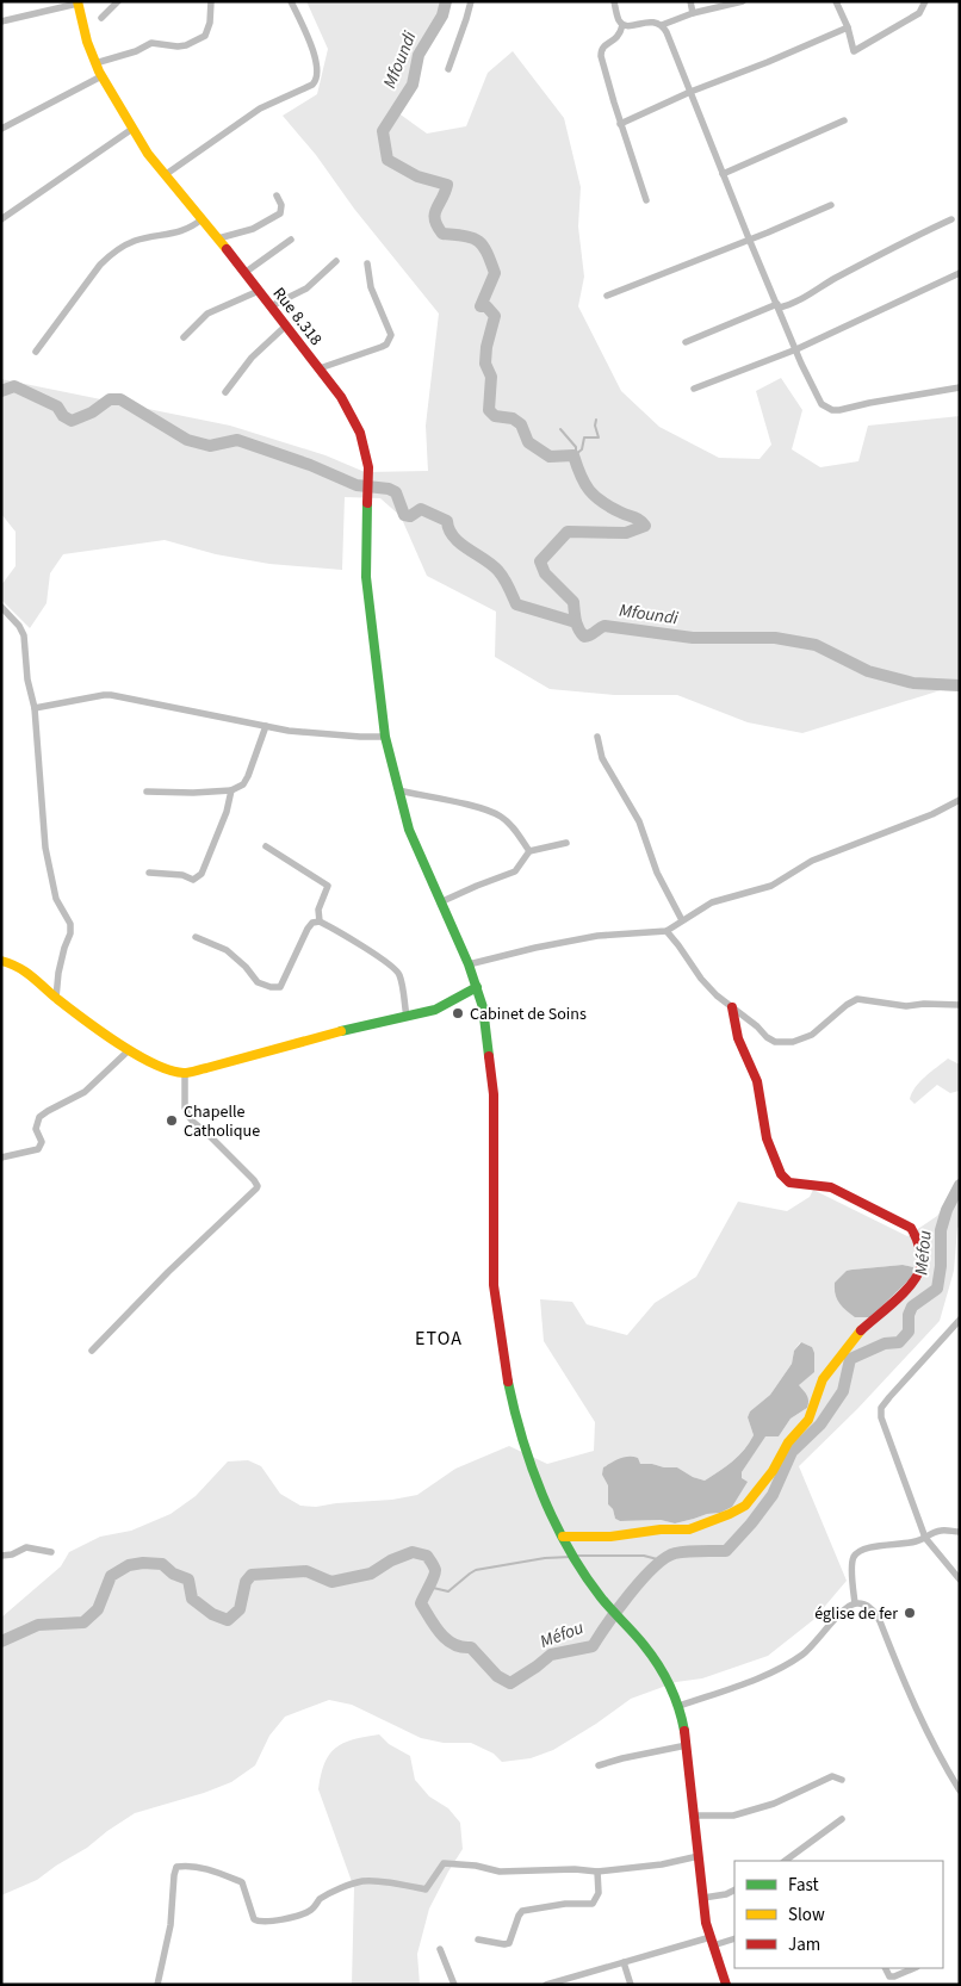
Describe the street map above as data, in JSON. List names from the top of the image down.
{
  "streets": {
    "main road": ["Rue 8.318"]
  },
  "districts": ["ETOA"],
  "water": ["Mfoundi", "Méfou"],
  "places": ["Cabinet de Soins", "Chapelle Catholique", "église de fer"],
  "legend": ["Fast", "Slow", "Jam"]
}
